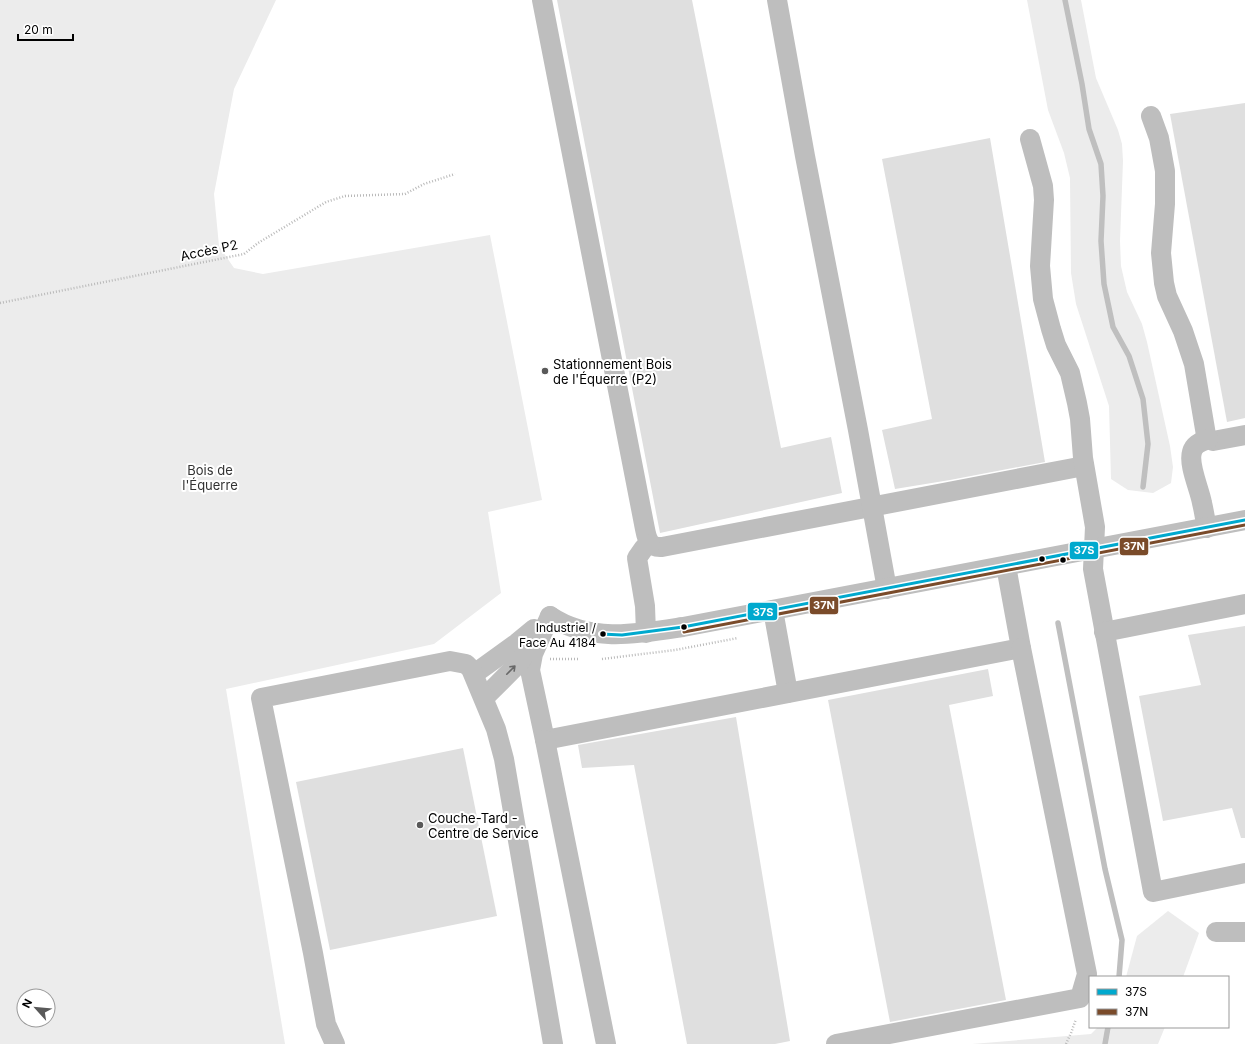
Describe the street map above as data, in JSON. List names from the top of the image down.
{
  "streets": {
    "path": ["Accès P2"]
  },
  "parks": ["Bois de l'Équerre"],
  "places": ["Stationnement Bois de l'Équerre (P2)", "Industriel / Face Au 4184", "Couche-Tard - Centre de Service"],
  "lines": ["transit line 37S", "transit line 37N"],
  "legend": ["37S", "37N"],
  "scale_bar": "20 m",
  "north": "top left"
}
